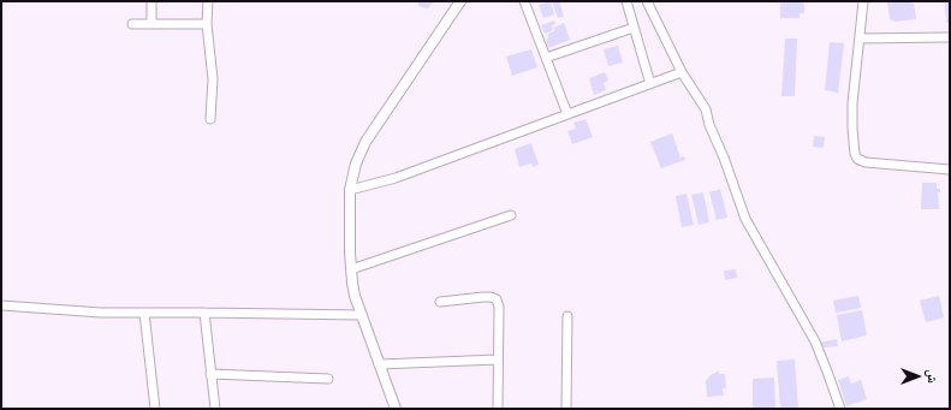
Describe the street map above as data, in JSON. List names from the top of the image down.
{
  "north": "right"
}
